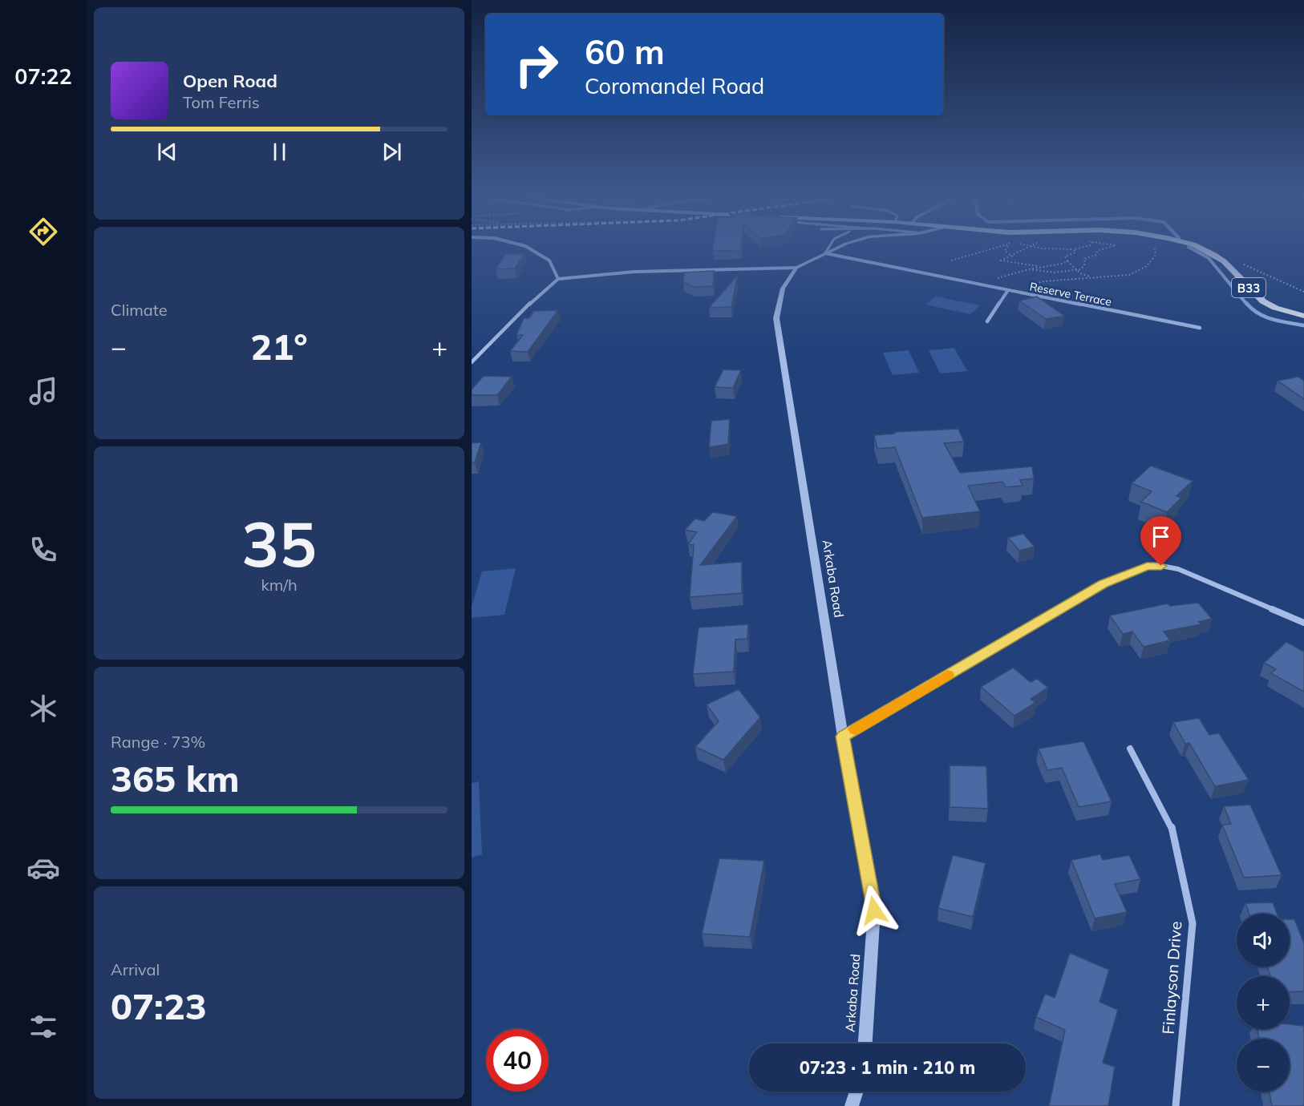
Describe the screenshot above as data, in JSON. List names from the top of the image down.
{
  "streets": {
    "main road": ["B33"],
    "street": ["Reserve Terrace", "Arkaba Road", "Finlayson Drive"]
  },
  "page": {
    "tabs": "07:22",
    "turn": ["60 m", "Coromandel Road"],
    "song": ["Open Road", "Tom Ferris"],
    "tile": [
      "Climate",
      ["35", "km/h"],
      ["Range · 73%", "365 km"],
      ["Arrival", "07:23"]
    ],
    "heat": ["−", "21°", "+"],
    "map_buttons": ["+", "−"],
    "limit": "40",
    "trip": "07:23 · 1 min · 210 m"
  }
}
